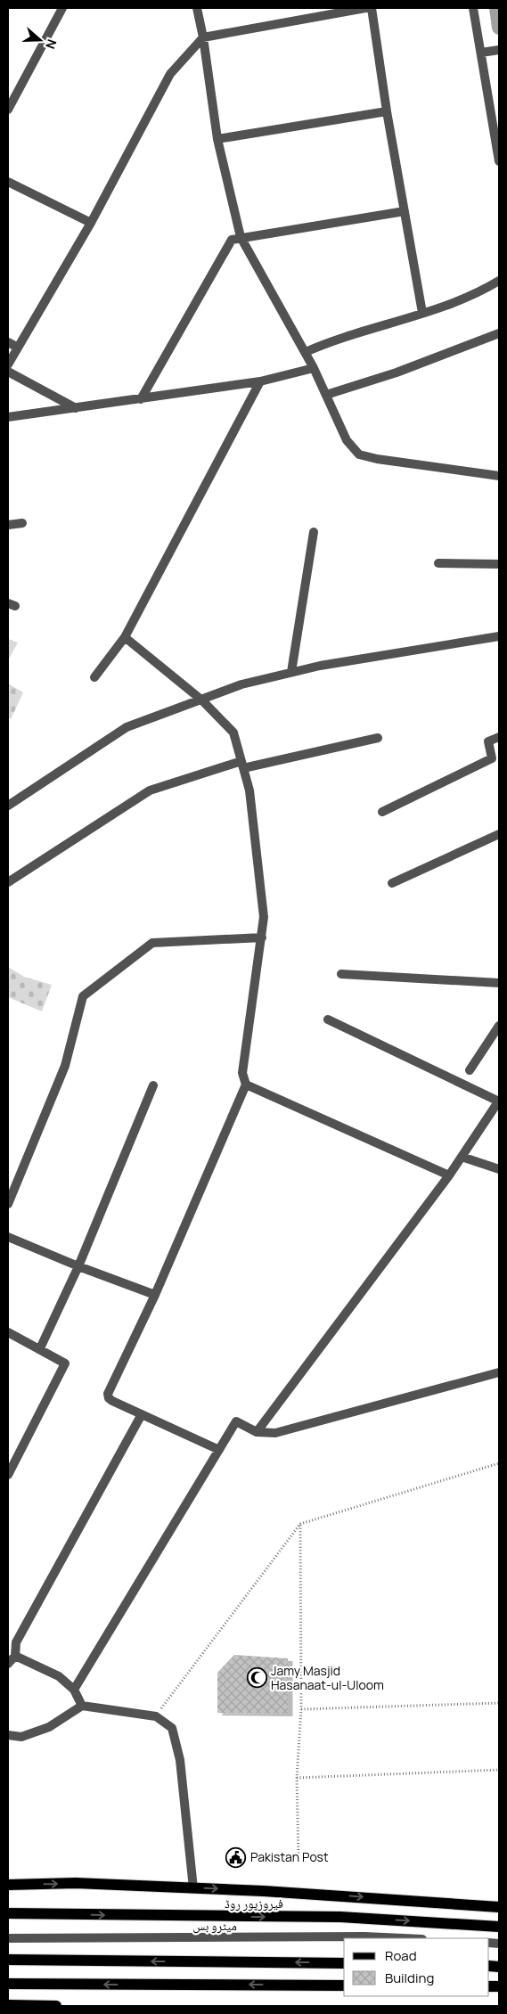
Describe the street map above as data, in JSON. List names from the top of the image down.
{
  "streets": {
    "main road": ["فیروزپور روڈ"],
    "street": ["میٹرو بس"]
  },
  "places": {
    "mosque": ["Jamy Masjid Hasanaat-ul-Uloom"],
    "public building": ["Pakistan Post"]
  },
  "legend": ["Road", "Building"],
  "north": "right"
}
